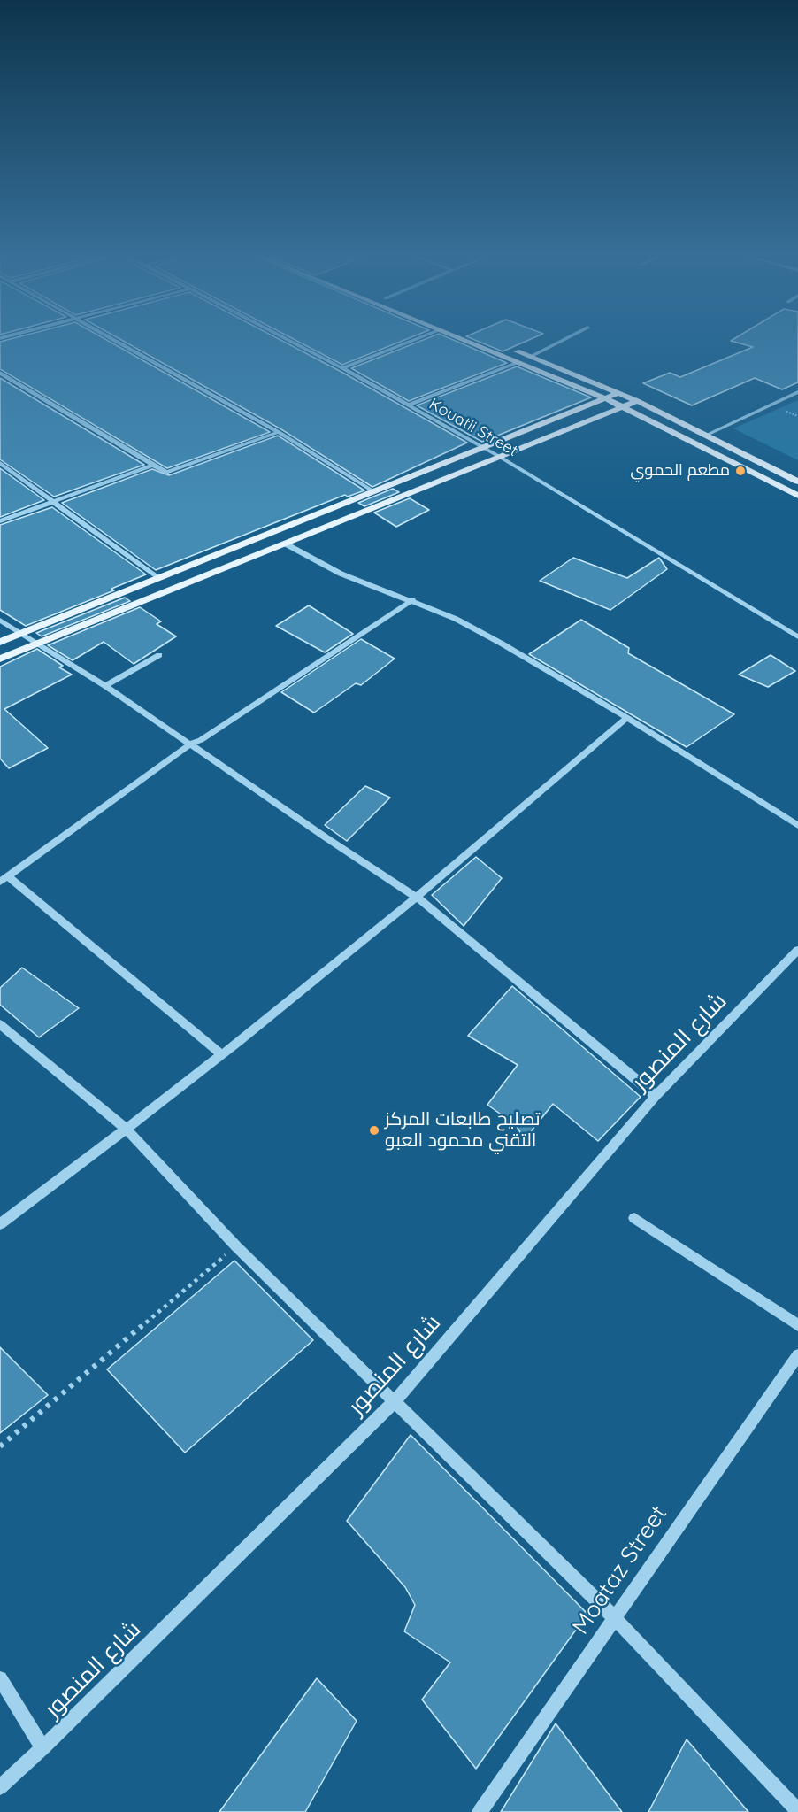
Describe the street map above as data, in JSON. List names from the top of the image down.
{
  "streets": {
    "street": ["Kouatli Street", "شارع المنصور", "Moataz Street"]
  },
  "places": ["مطعم الحموي", "تصليح طابعات المركز التقني محمود العبو"]
}
